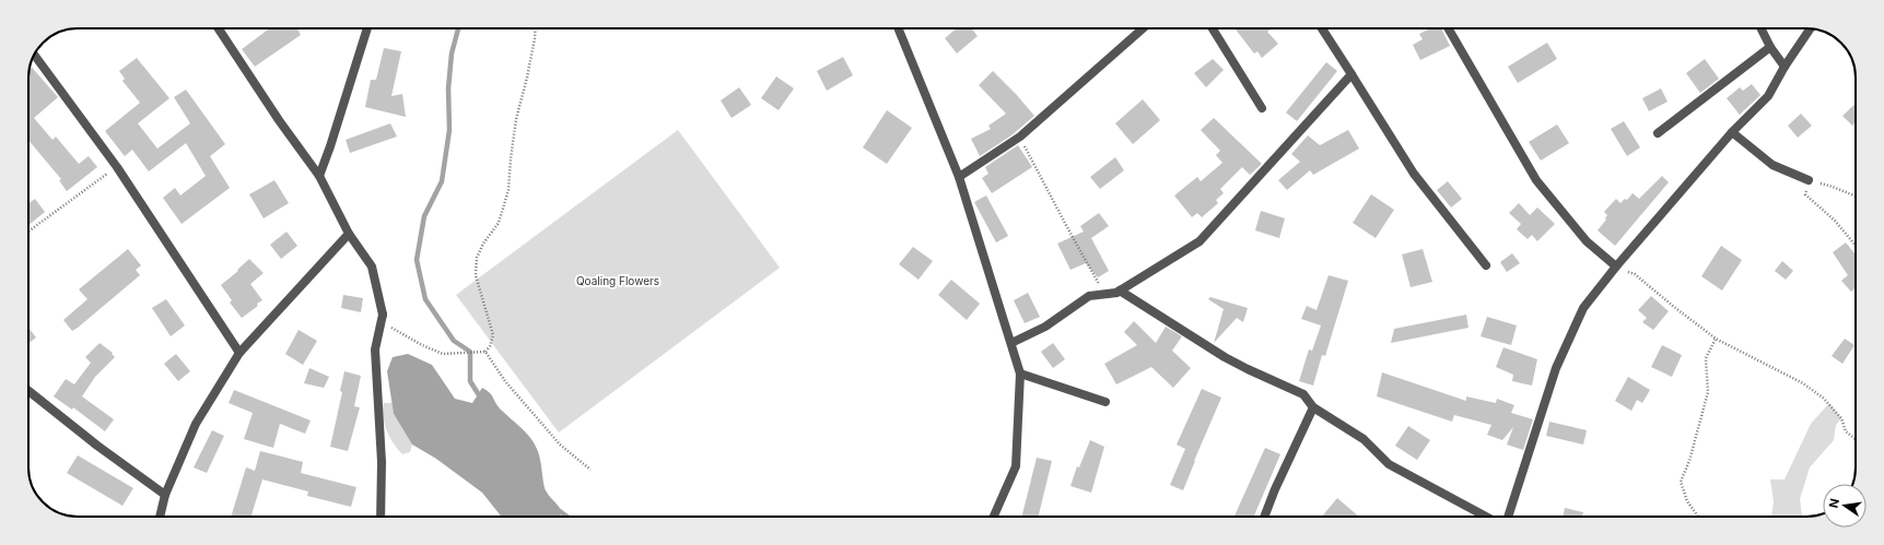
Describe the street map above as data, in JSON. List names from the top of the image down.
{
  "parks": ["Qoaling Flowers"],
  "north": "left"
}
